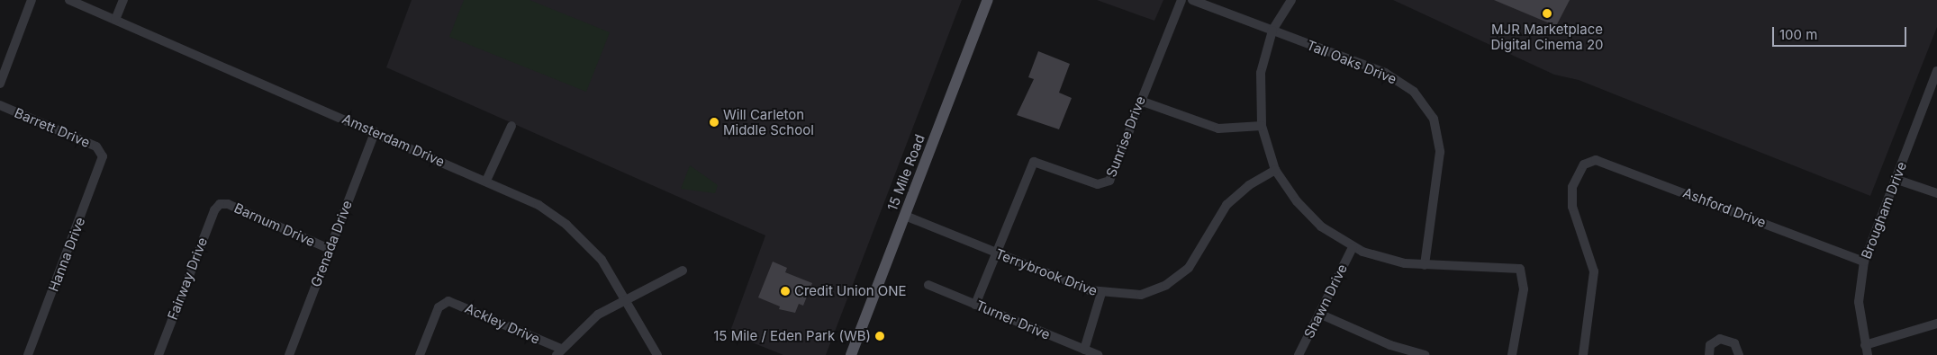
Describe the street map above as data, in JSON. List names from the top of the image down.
{
  "streets": {
    "main road": ["15 Mile Road"],
    "street": [
      "Tall Oaks Drive",
      "Barrett Drive",
      "Sunrise Drive",
      "Amsterdam Drive",
      "Ashford Drive",
      "Brougham Drive",
      "Barnum Drive",
      "Grenada Drive",
      "Hanna Drive",
      "Terrybrook Drive",
      "Fairway Drive",
      "Shawn Drive",
      "Turner Drive",
      "Ackley Drive"
    ]
  },
  "crossings": [
    ["Barrett Drive", "Hanna Drive"],
    ["Sunrise Drive", "Terrybrook Drive"],
    ["Sunrise Drive", "Turner Drive"],
    ["Amsterdam Drive", "Grenada Drive"],
    ["15 Mile Road", "Terrybrook Drive"],
    ["Ashford Drive", "Brougham Drive"],
    ["Barnum Drive", "Grenada Drive"],
    ["Barnum Drive", "Fairway Drive"]
  ],
  "places": [
    "MJR Marketplace Digital Cinema 20",
    "Will Carleton Middle School",
    "Credit Union ONE",
    "15 Mile / Eden Park (WB)"
  ],
  "scale_bar": "100 m"
}
